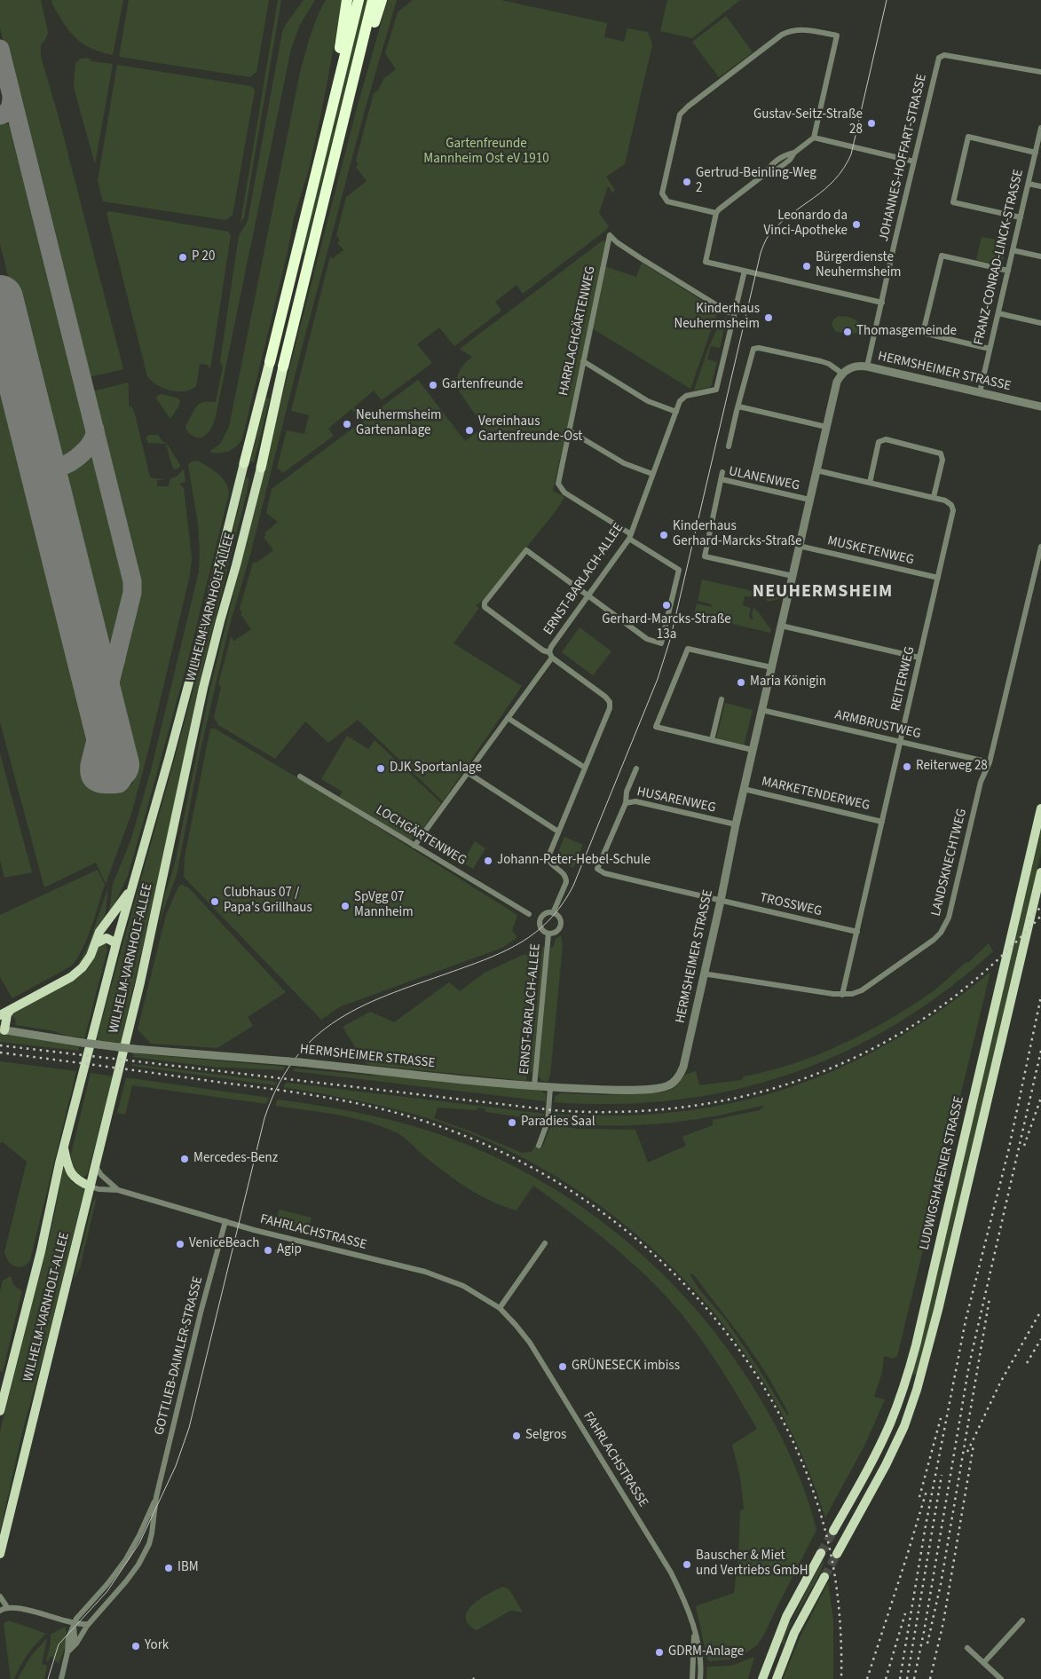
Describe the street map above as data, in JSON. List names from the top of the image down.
{
  "streets": {
    "highway": ["WILHELM-VARNHOLT-ALLEE"],
    "main road": ["LUDWIGSHAFENER STRASSE"],
    "street": [
      "JOHANNES-HOFFART-STRASSE",
      "FRANZ-CONRAD-LINCK-STRASSE",
      "HARRLACHGÄRTENWEG",
      "HERMSHEIMER STRASSE",
      "ULANENWEG",
      "MUSKETENWEG",
      "ERNST-BARLACH-ALLEE",
      "REITERWEG",
      "ARMBRUSTWEG",
      "MARKETENDERWEG",
      "HUSARENWEG",
      "LOCHGÄRTENWEG",
      "LANDSKNECHTWEG",
      "TROSSWEG",
      "FAHRLACHSTRASSE",
      "GOTTLIEB-DAIMLER-STRASSE"
    ]
  },
  "crossings": [
    ["JOHANNES-HOFFART-STRASSE", "HERMSHEIMER STRASSE"],
    ["FRANZ-CONRAD-LINCK-STRASSE", "HERMSHEIMER STRASSE"],
    ["HARRLACHGÄRTENWEG", "ERNST-BARLACH-ALLEE"],
    ["HERMSHEIMER STRASSE", "ULANENWEG"],
    ["HERMSHEIMER STRASSE", "MUSKETENWEG"],
    ["HERMSHEIMER STRASSE", "ERNST-BARLACH-ALLEE"],
    ["HERMSHEIMER STRASSE", "REITERWEG"],
    ["HERMSHEIMER STRASSE", "ARMBRUSTWEG"],
    ["HERMSHEIMER STRASSE", "MARKETENDERWEG"],
    ["HERMSHEIMER STRASSE", "HUSARENWEG"],
    ["HERMSHEIMER STRASSE", "LANDSKNECHTWEG"],
    ["HERMSHEIMER STRASSE", "TROSSWEG"],
    ["MUSKETENWEG", "REITERWEG"],
    ["WILHELM-VARNHOLT-ALLEE", "FAHRLACHSTRASSE"],
    ["REITERWEG", "ARMBRUSTWEG"],
    ["REITERWEG", "MARKETENDERWEG"],
    ["REITERWEG", "LANDSKNECHTWEG"],
    ["REITERWEG", "TROSSWEG"],
    ["ARMBRUSTWEG", "LANDSKNECHTWEG"],
    ["HUSARENWEG", "TROSSWEG"],
    ["FAHRLACHSTRASSE", "GOTTLIEB-DAIMLER-STRASSE"]
  ],
  "districts": ["NEUHERMSHEIM"],
  "parks": ["Gartenfreunde Mannheim Ost eV 1910"],
  "places": [
    "Gustav-Seitz-Straße 28",
    "Gertrud-Beinling-Weg 2",
    "Leonardo da Vinci-Apotheke",
    "P 20",
    "Bürgerdienste Neuhermsheim",
    "Kinderhaus Neuhermsheim",
    "Thomasgemeinde",
    "Gartenfreunde",
    "Neuhermsheim Gartenanlage",
    "Vereinhaus Gartenfreunde-Ost",
    "Kinderhaus Gerhard-Marcks-Straße",
    "Gerhard-Marcks-Straße 13a",
    "Maria Königin",
    "Reiterweg 28",
    "DJK Sportanlage",
    "Johann-Peter-Hebel-Schule",
    "Clubhaus 07 / Papa's Grillhaus",
    "SpVgg 07 Mannheim",
    "Paradies Saal",
    "Mercedes-Benz",
    "VeniceBeach",
    "Agip",
    "GRÜNESECK imbiss",
    "Selgros",
    "Bauscher & Miet und Vertriebs GmbH",
    "IBM",
    "York",
    "GDRM-Anlage"
  ]
}
